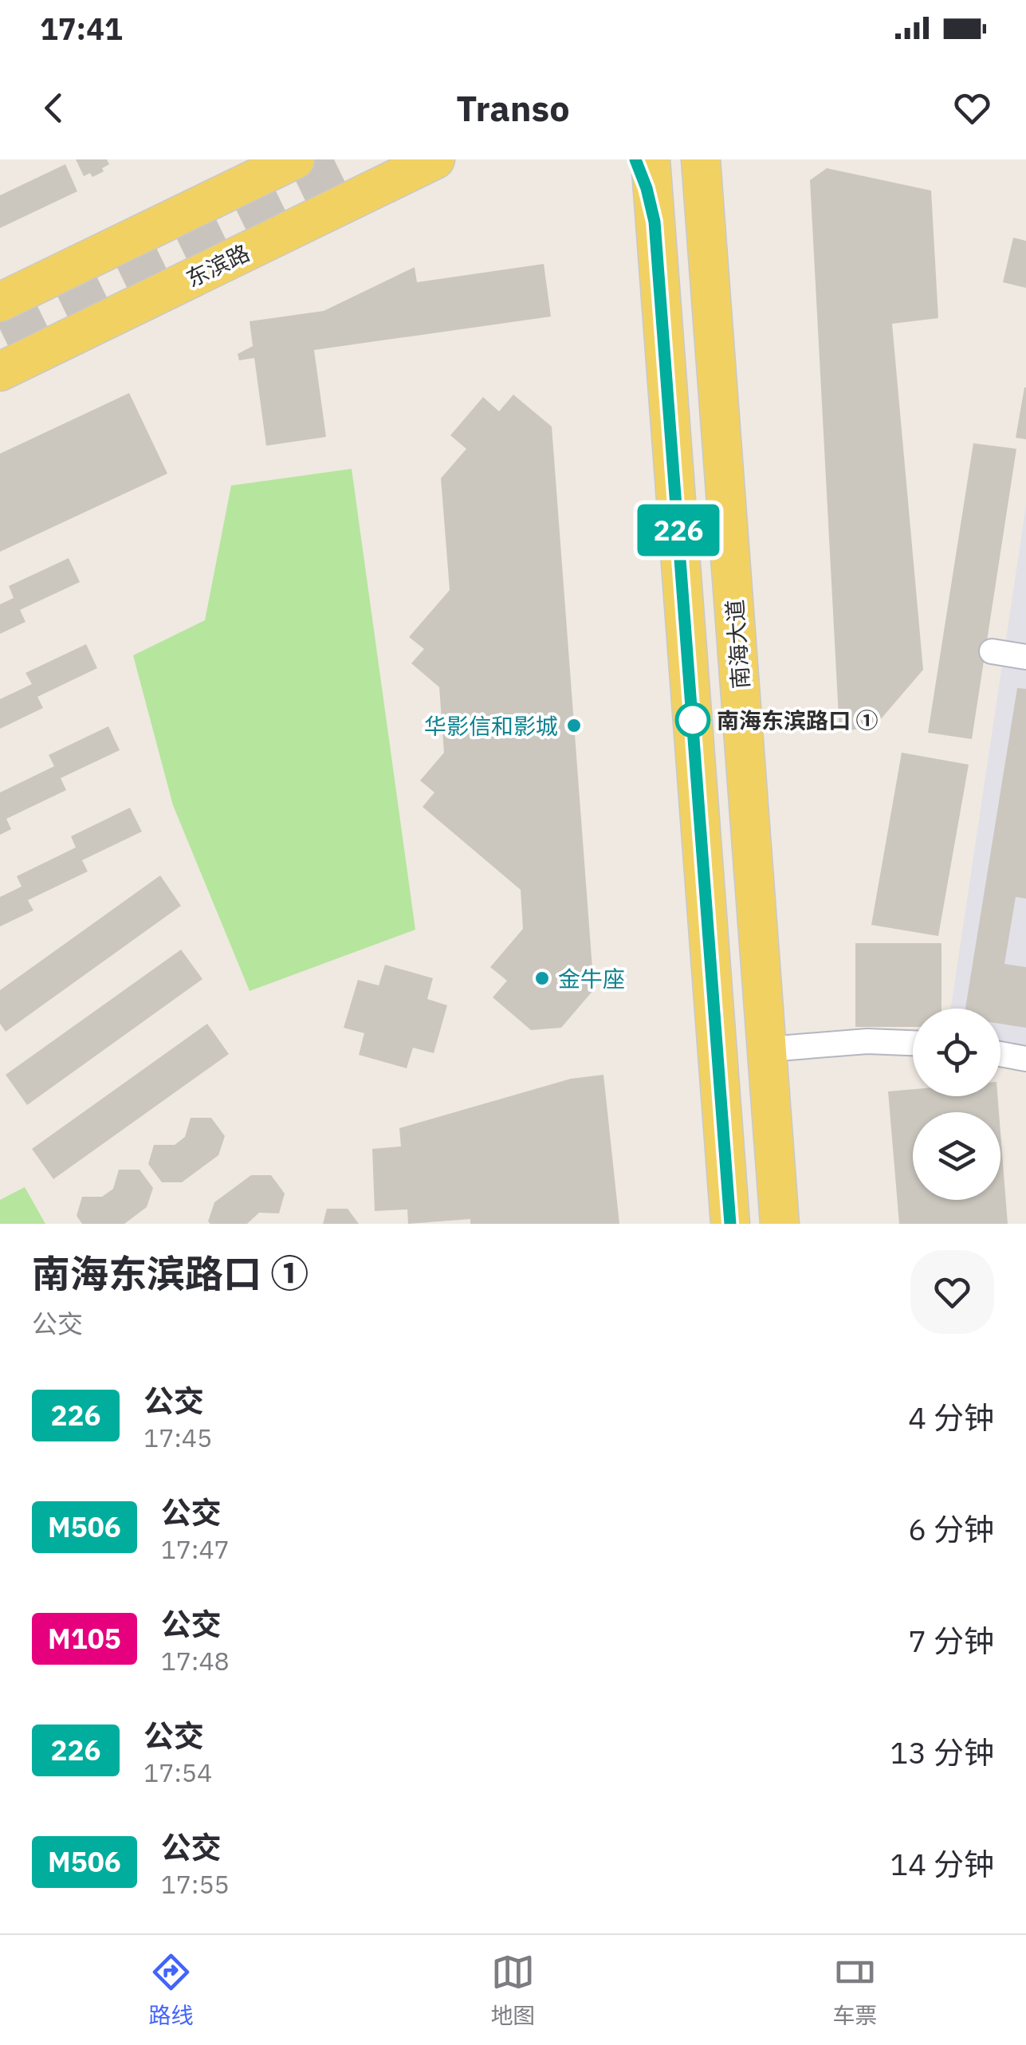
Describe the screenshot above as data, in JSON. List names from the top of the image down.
{
  "streets": {
    "main road": ["东滨路", "南海大道"]
  },
  "places": ["南海东滨路口 ①", "华影信和影城", "金牛座"],
  "lines": ["bus line 226"],
  "page": {
    "status": "17:41",
    "header": "Transo",
    "on_map": "226",
    "heading": ["南海东滨路口 ①", "公交"],
    "list": [
      {
        "mark": "226",
        "name": "公交",
        "note": "17:45",
        "value": "4 分钟"
      },
      {
        "mark": "M506",
        "name": "公交",
        "note": "17:47",
        "value": "6 分钟"
      },
      {
        "mark": "M105",
        "name": "公交",
        "note": "17:48",
        "value": "7 分钟"
      },
      {
        "mark": "226",
        "name": "公交",
        "note": "17:54",
        "value": "13 分钟"
      },
      {
        "mark": "M506",
        "name": "公交",
        "note": "17:55",
        "value": "14 分钟"
      }
    ],
    "tabs": ["路线", "地图", "车票"]
  }
}
